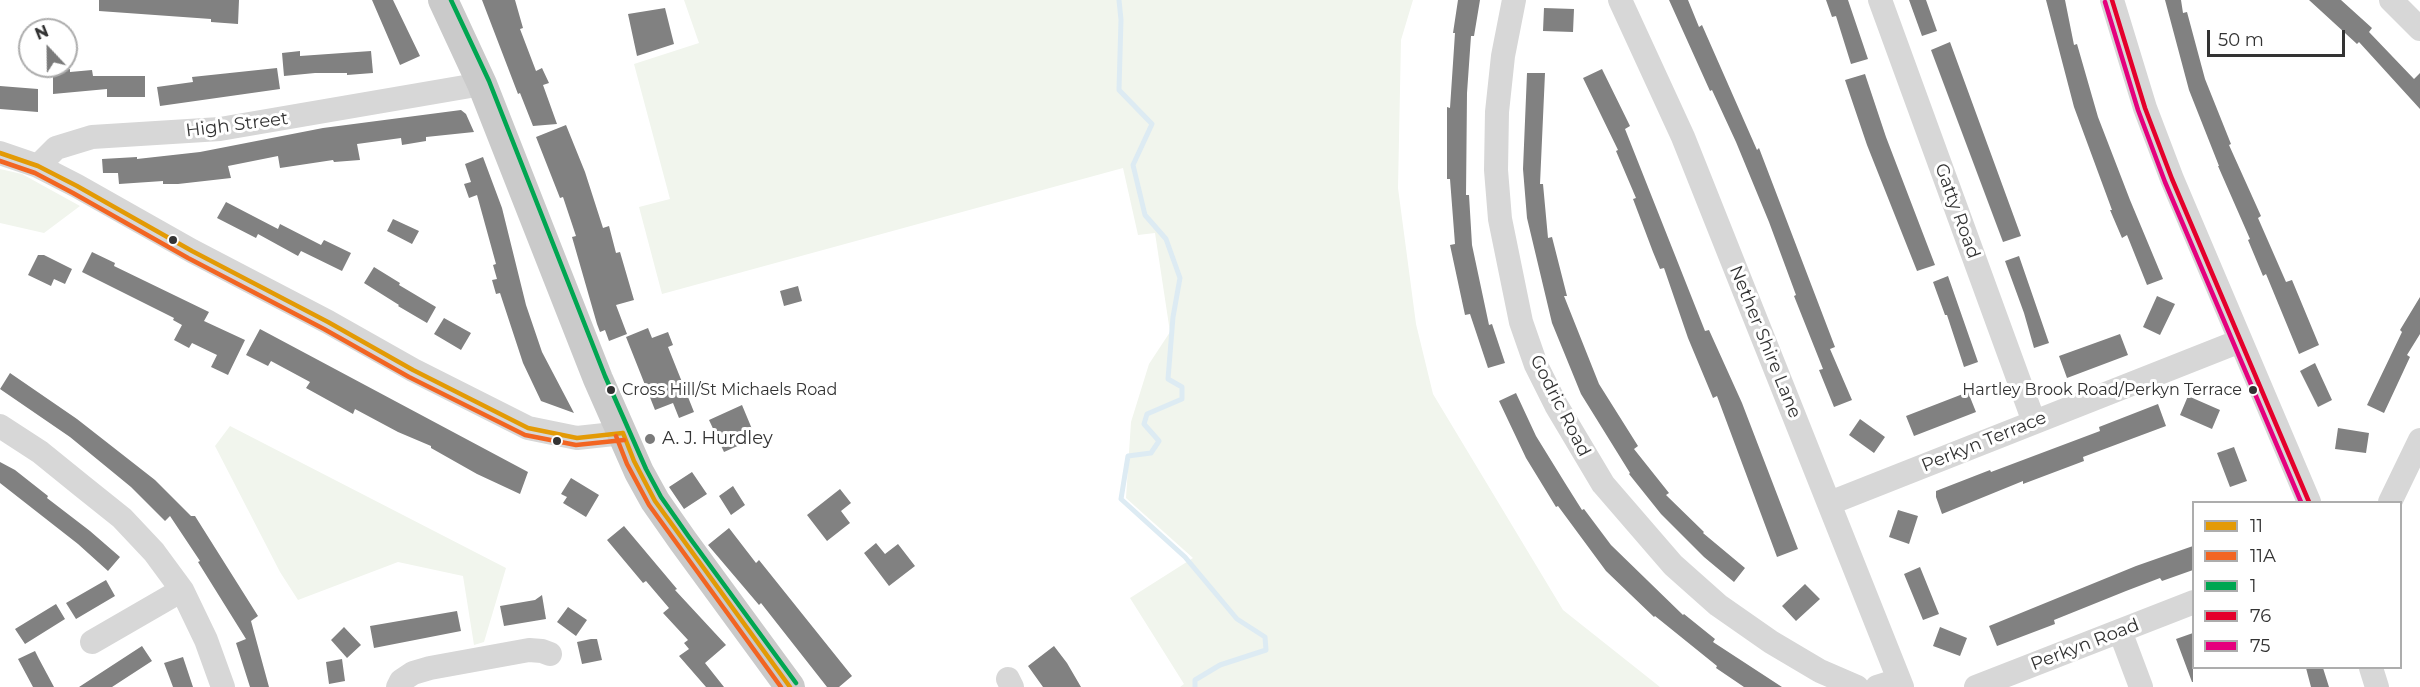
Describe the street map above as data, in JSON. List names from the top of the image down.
{
  "streets": {
    "street": [
      "High Street",
      "Gatty Road",
      "Nether Shire Lane",
      "Godric Road",
      "Perkyn Terrace",
      "Perkyn Road"
    ]
  },
  "crossings": [
    ["Gatty Road", "Perkyn Terrace"],
    ["Nether Shire Lane", "Perkyn Terrace"]
  ],
  "places": ["Cross Hill/St Michaels Road", "Hartley Brook Road/Perkyn Terrace", "A. J. Hurdley"],
  "lines": [
    "transit line 1",
    "transit line 76",
    "transit line 75",
    "transit line 11",
    "transit line 11A"
  ],
  "legend": [
    "11",
    "11A",
    "1",
    "76",
    "75"
  ],
  "scale_bar": "50 m",
  "north": "top"
}
